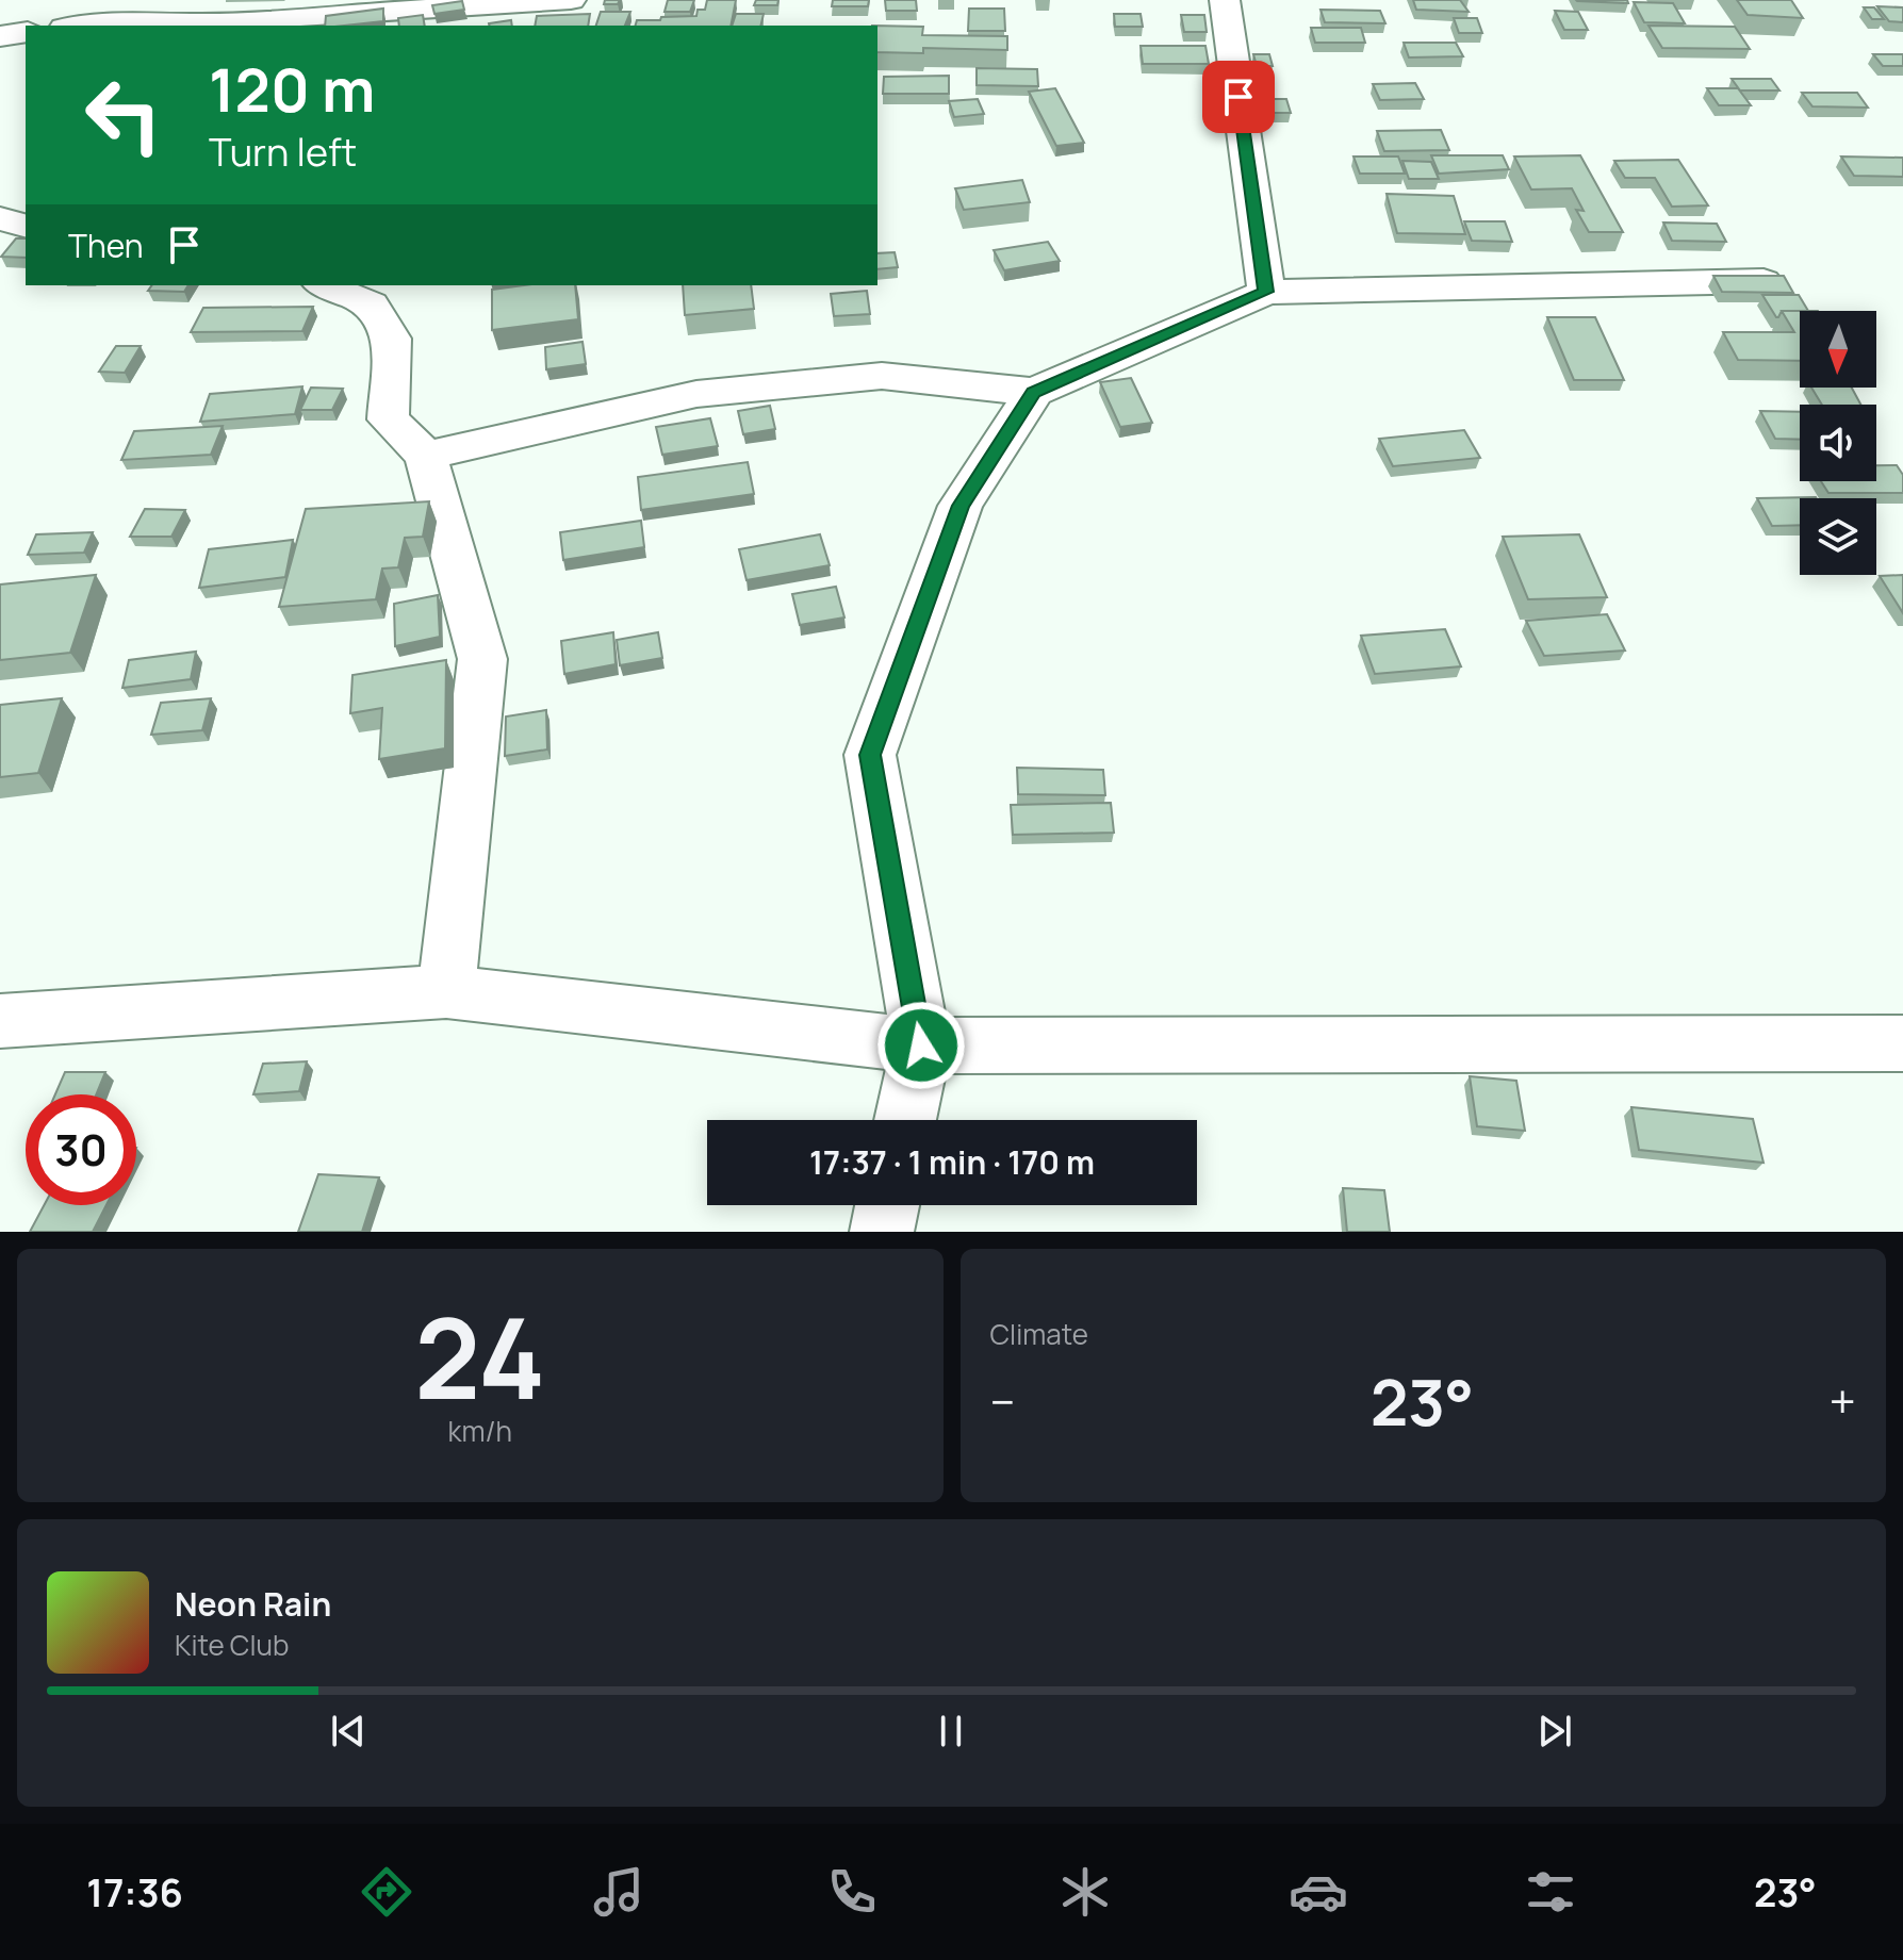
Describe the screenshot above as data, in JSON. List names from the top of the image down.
{
  "north": "bottom",
  "page": {
    "turn": ["120 m", "Turn left"],
    "then": "Then",
    "limit": "30",
    "trip": "17:37 · 1 min · 170 m",
    "tile": [
      ["24", "km/h"],
      "Climate"
    ],
    "heat": ["−", "23°", "+"],
    "song": ["Neon Rain", "Kite Club"],
    "tabs": ["17:36", "23°"]
  }
}
